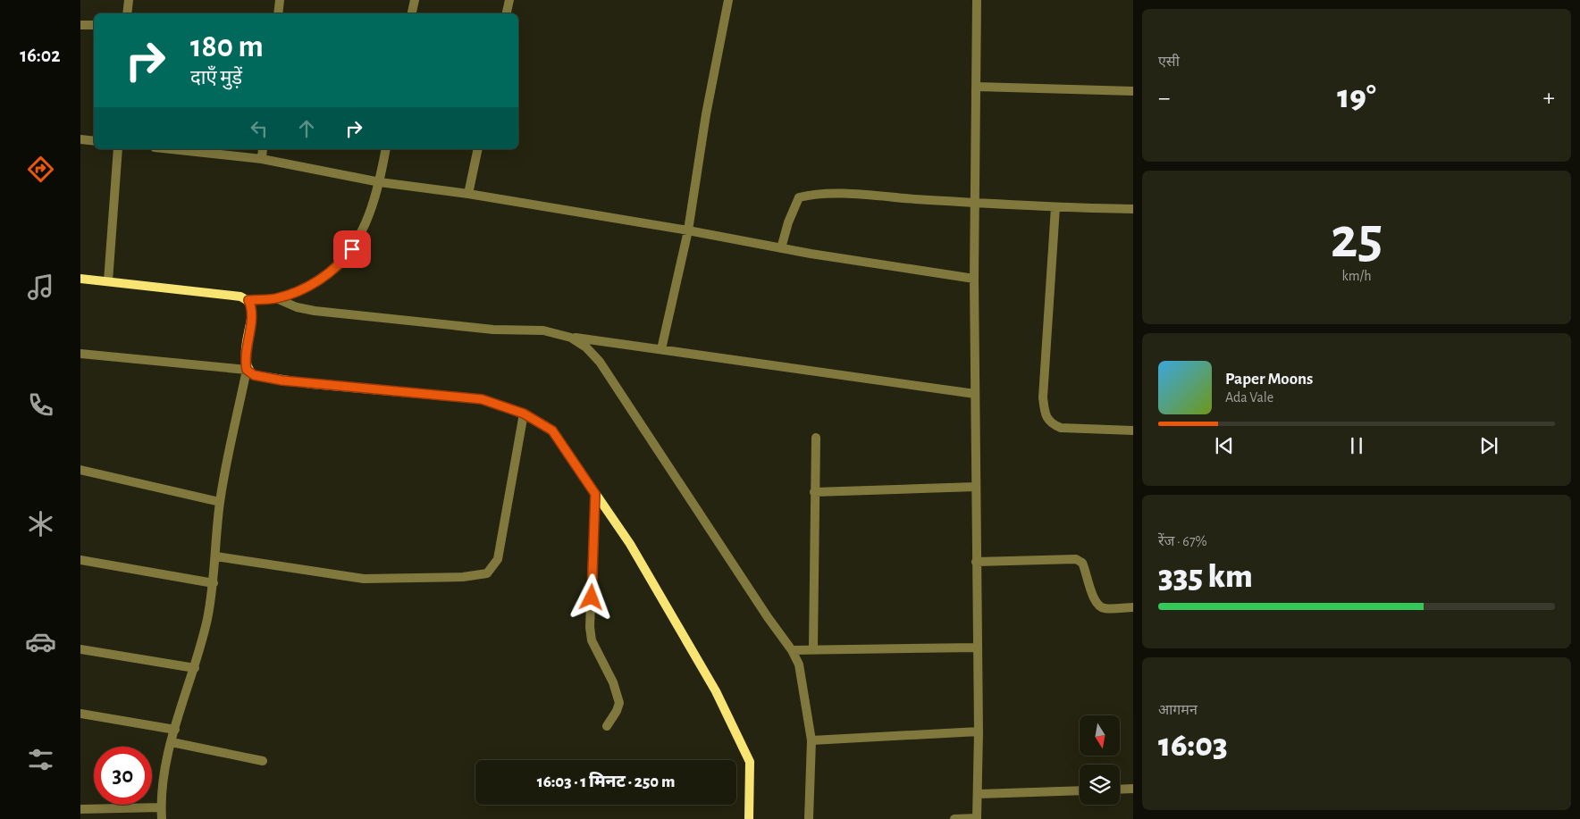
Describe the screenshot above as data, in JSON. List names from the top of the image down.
{
  "north": "bottom",
  "page": {
    "tabs": "16:02",
    "tile": [
      "एसी",
      ["25", "km/h"],
      ["रेंज · 67%", "335 km"],
      ["आगमन", "16:03"]
    ],
    "turn": ["180 m", "दाएँ मुड़ें"],
    "heat": ["−", "19°", "+"],
    "song": ["Paper Moons", "Ada Vale"],
    "limit": "30",
    "trip": "16:03 · 1 मिनट · 250 m"
  }
}
